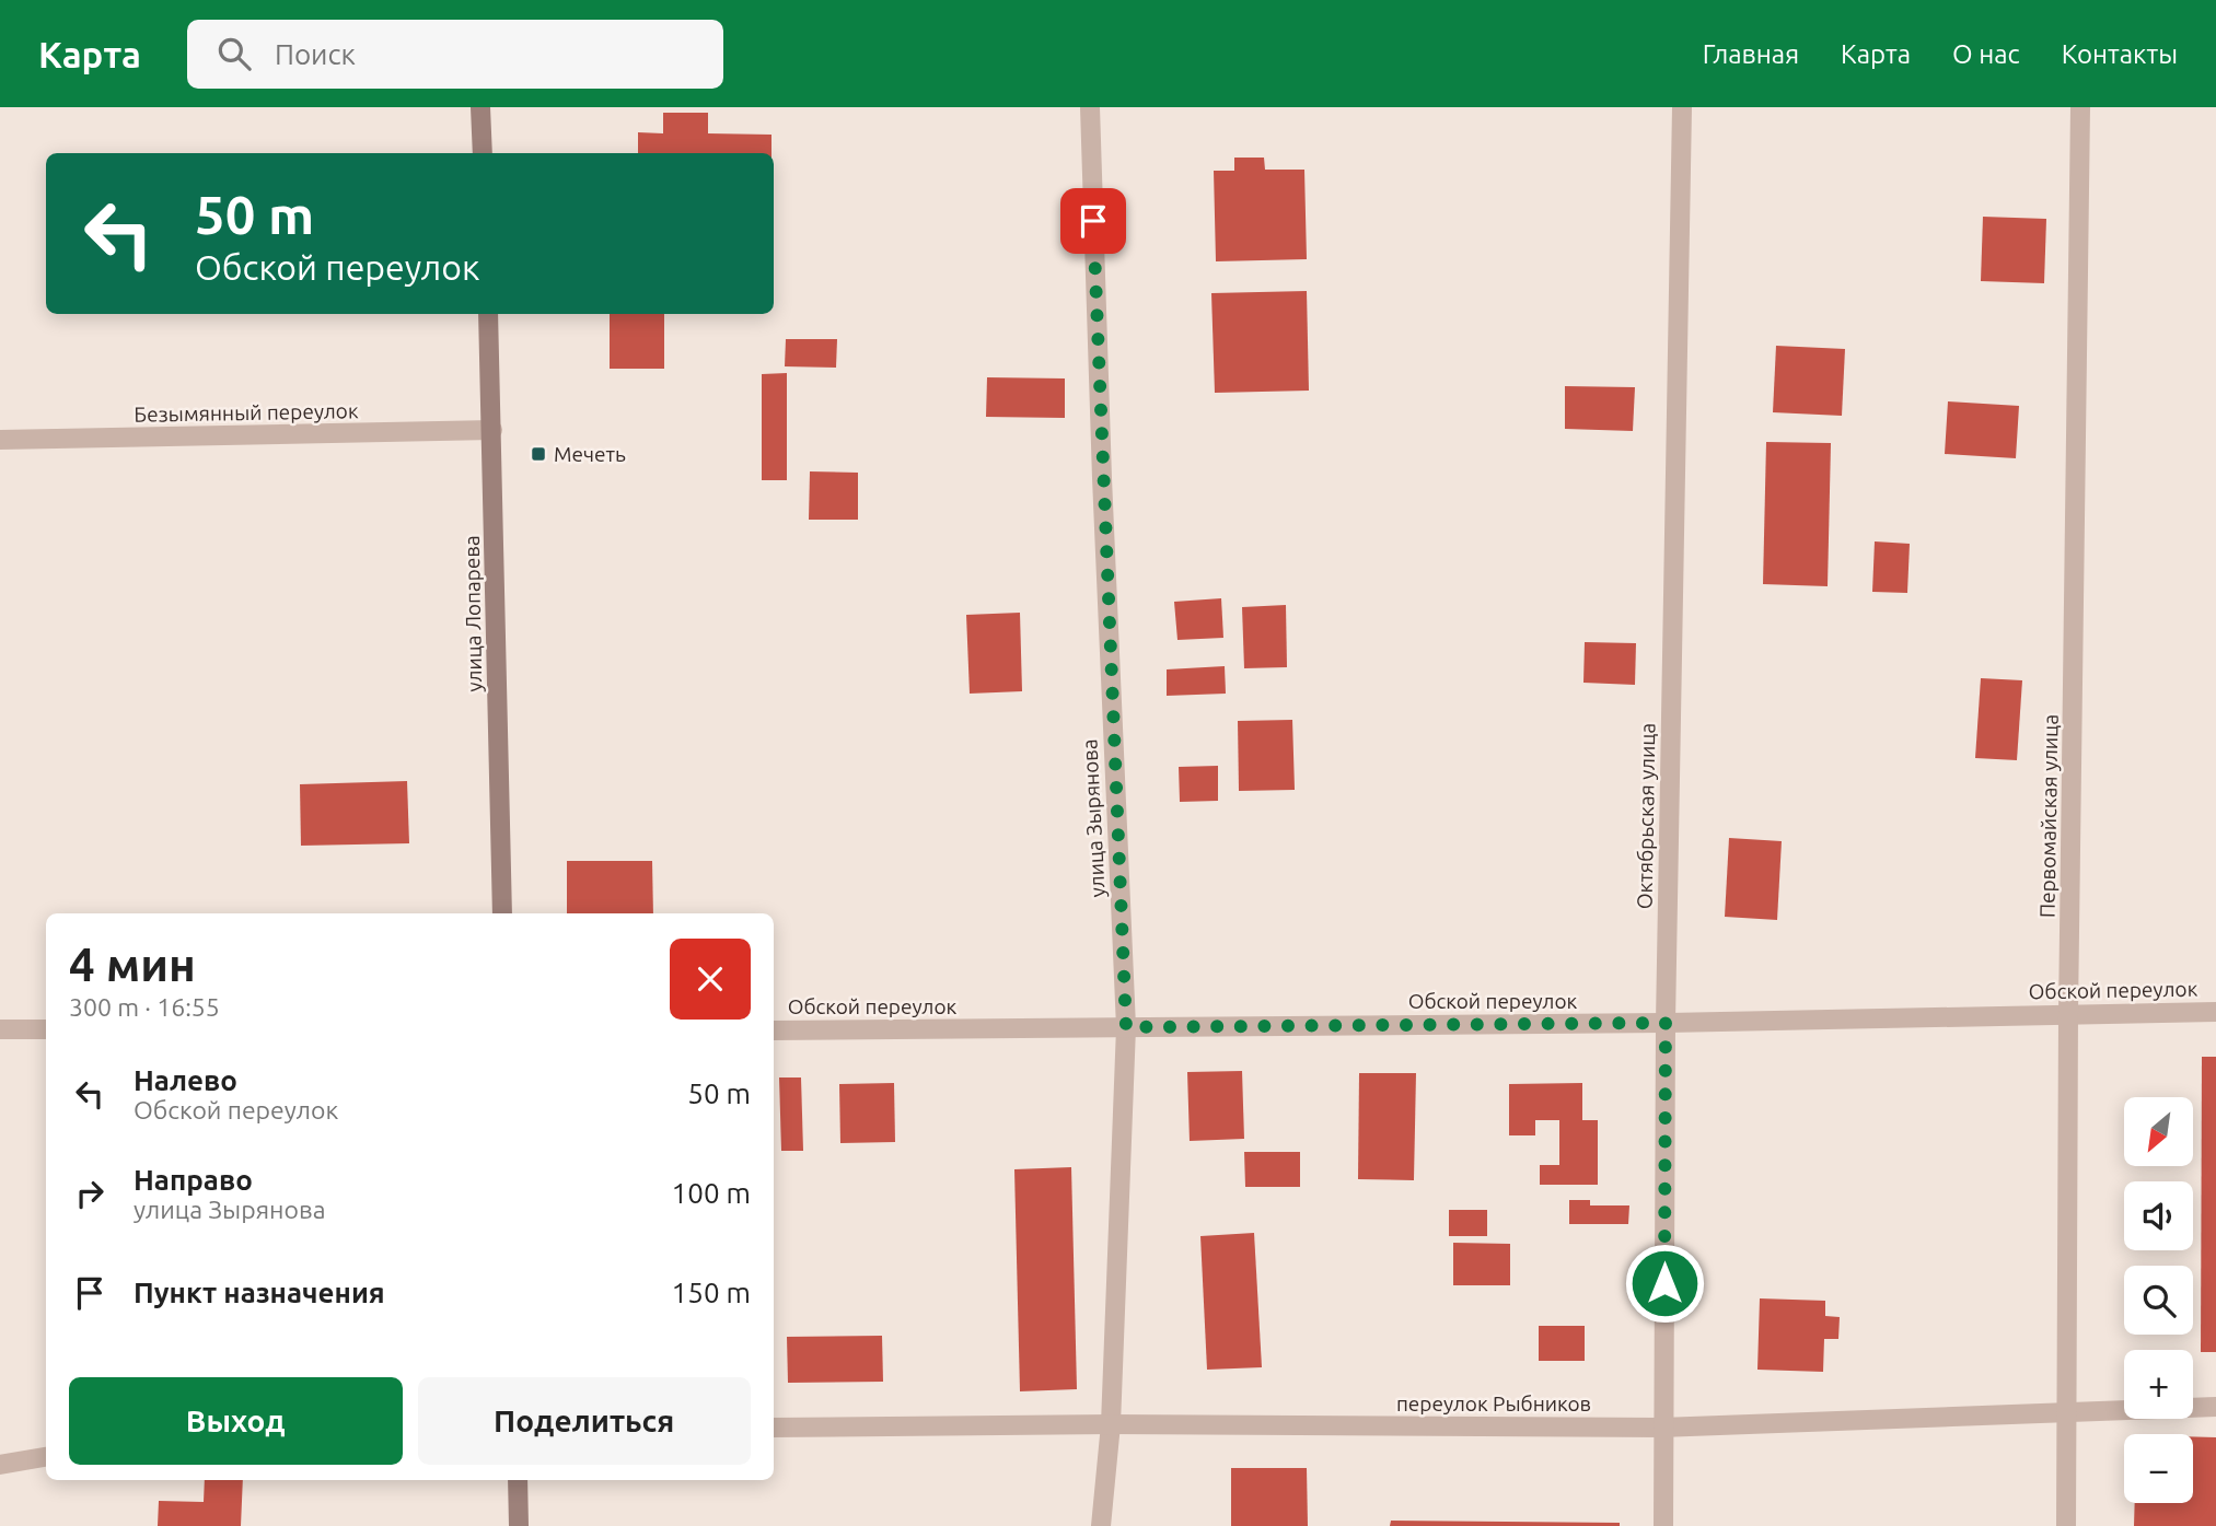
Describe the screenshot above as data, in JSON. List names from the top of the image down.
{
  "streets": {
    "main road": ["улица Лопарева"],
    "street": [
      "Безымянный переулок",
      "Октябрьская улица",
      "Первомайская улица",
      "улица Зырянова",
      "Обской переулок",
      "переулок Рыбников"
    ]
  },
  "crossings": [
    ["Безымянный переулок", "улица Лопарева"],
    ["Октябрьская улица", "Обской переулок"],
    ["Октябрьская улица", "переулок Рыбников"],
    ["Первомайская улица", "Обской переулок"],
    ["Первомайская улица", "переулок Рыбников"],
    ["улица Зырянова", "Обской переулок"],
    ["улица Зырянова", "переулок Рыбников"]
  ],
  "places": {
    "transit": ["Мечеть"]
  },
  "north": "bottom left",
  "page": {
    "header": "Карта",
    "search": "Поиск",
    "nav": [
      "Главная",
      "Карта",
      "О нас",
      "Контакты"
    ],
    "turn": ["50 m", "Обской переулок"],
    "heading": ["4 мин", "300 m · 16:55"],
    "list": [
      {
        "name": "Налево",
        "note": "Обской переулок",
        "value": "50 m"
      },
      {
        "name": "Направо",
        "note": "улица Зырянова",
        "value": "100 m"
      },
      {
        "name": "Пункт назначения",
        "value": "150 m"
      }
    ],
    "map_buttons": ["+", "−"],
    "buttons": ["Выход", "Поделиться"]
  }
}
